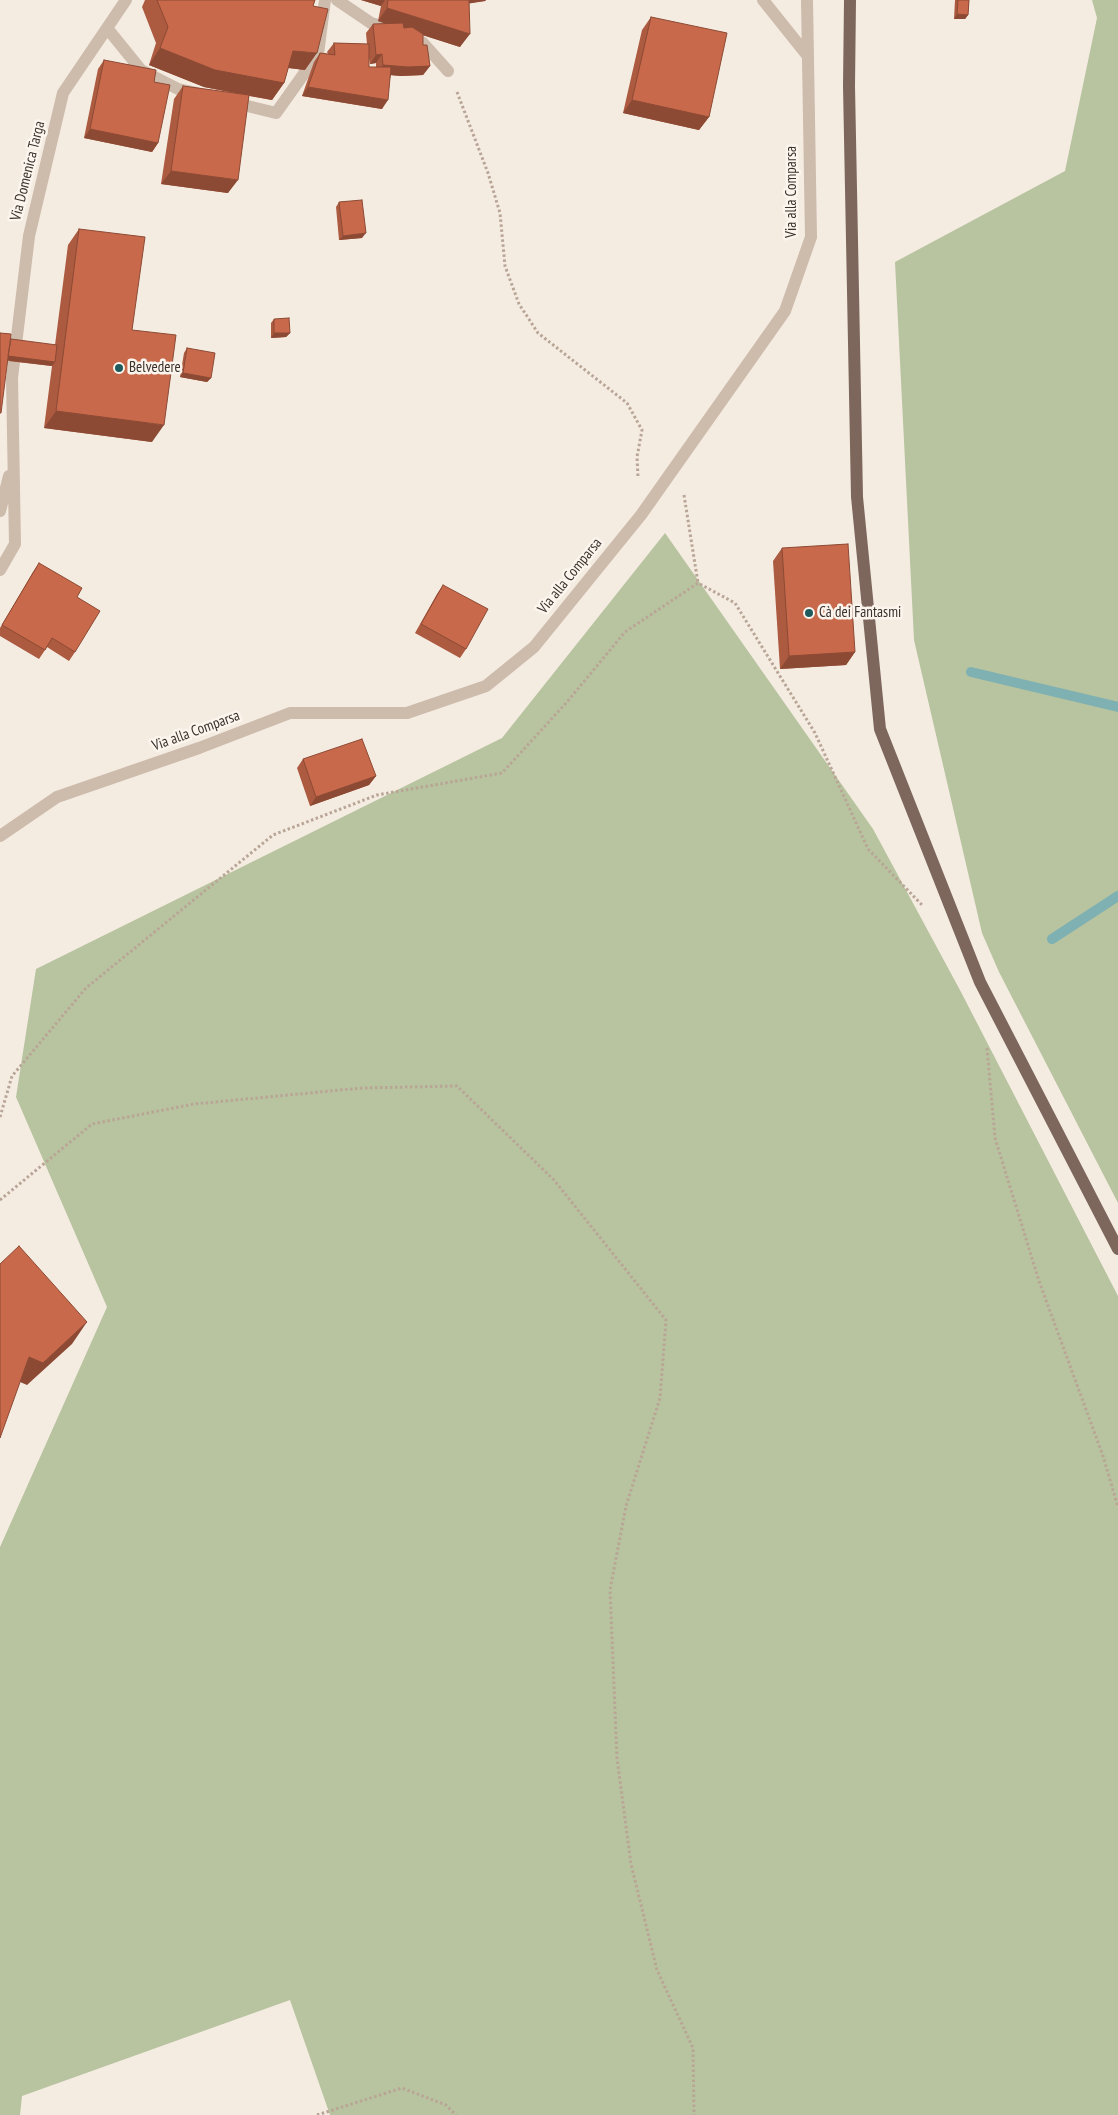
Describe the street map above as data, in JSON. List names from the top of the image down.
{
  "streets": {
    "street": ["Via Domenica Targa", "Via alla Comparsa"]
  },
  "places": ["Belvedere", "Cà dei Fantasmi"]
}
